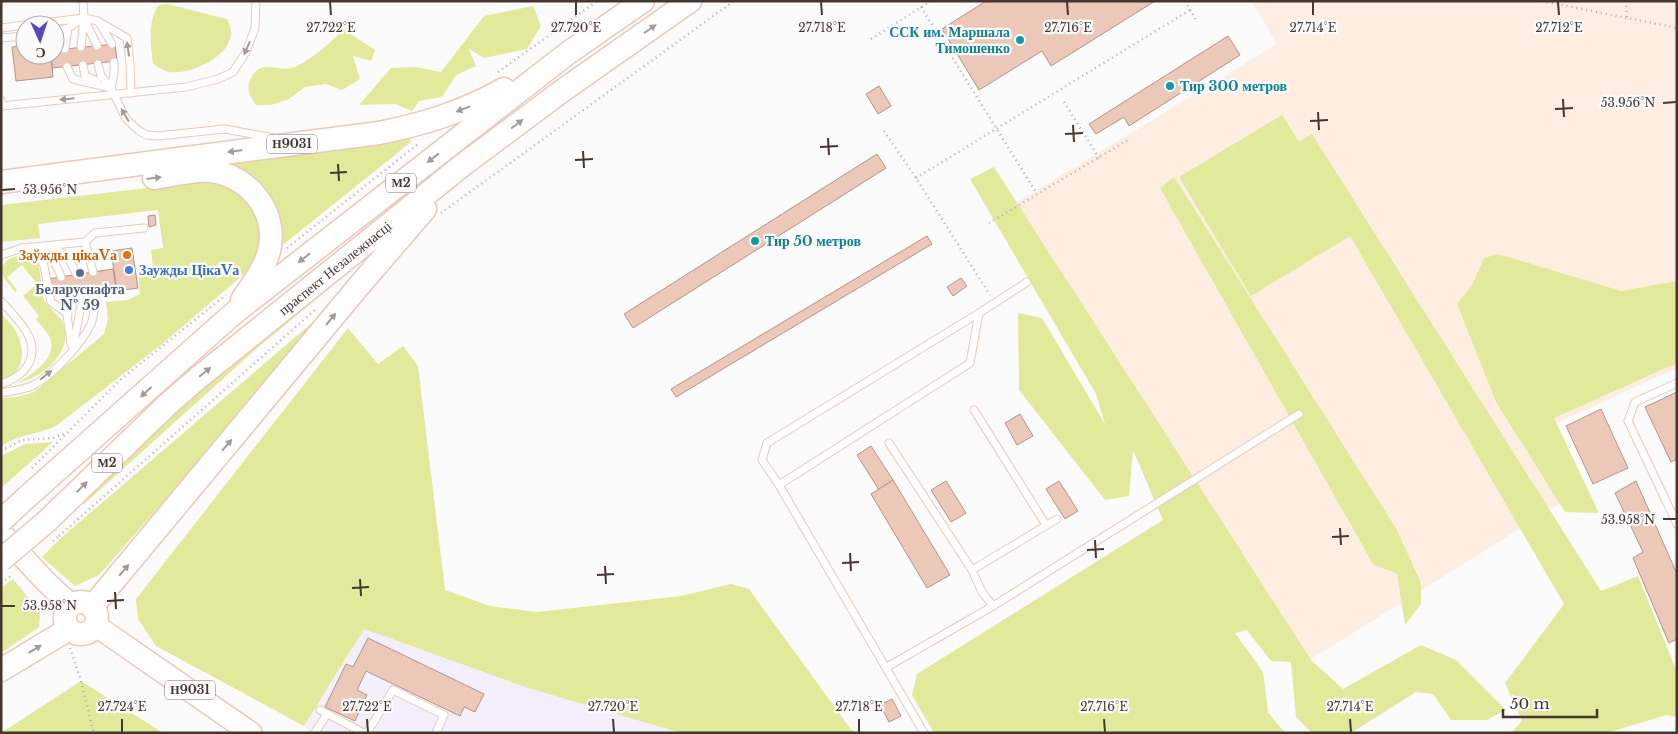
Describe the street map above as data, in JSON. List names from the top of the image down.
{
  "streets": {
    "highway": ["Н9031", "М2", "праспект Незалежнасці"]
  },
  "crossings": [
    ["Н9031", "праспект Незалежнасці"]
  ],
  "places": [
    "ССК им. Маршала Тимошенко",
    "Тир 300 метров",
    "Тир 50 метров",
    "Заўжды цікаVа",
    "Заужды ЦікаVа",
    "Беларуснафта № 59"
  ],
  "scale_bar": "50 m",
  "north": "bottom",
  "coordinates": [
    "27.722°E",
    "27.720°E",
    "27.718°E",
    "27.716°E",
    "27.714°E",
    "27.712°E",
    "53.956°N",
    "53.958°N",
    "27.724°E"
  ]
}
